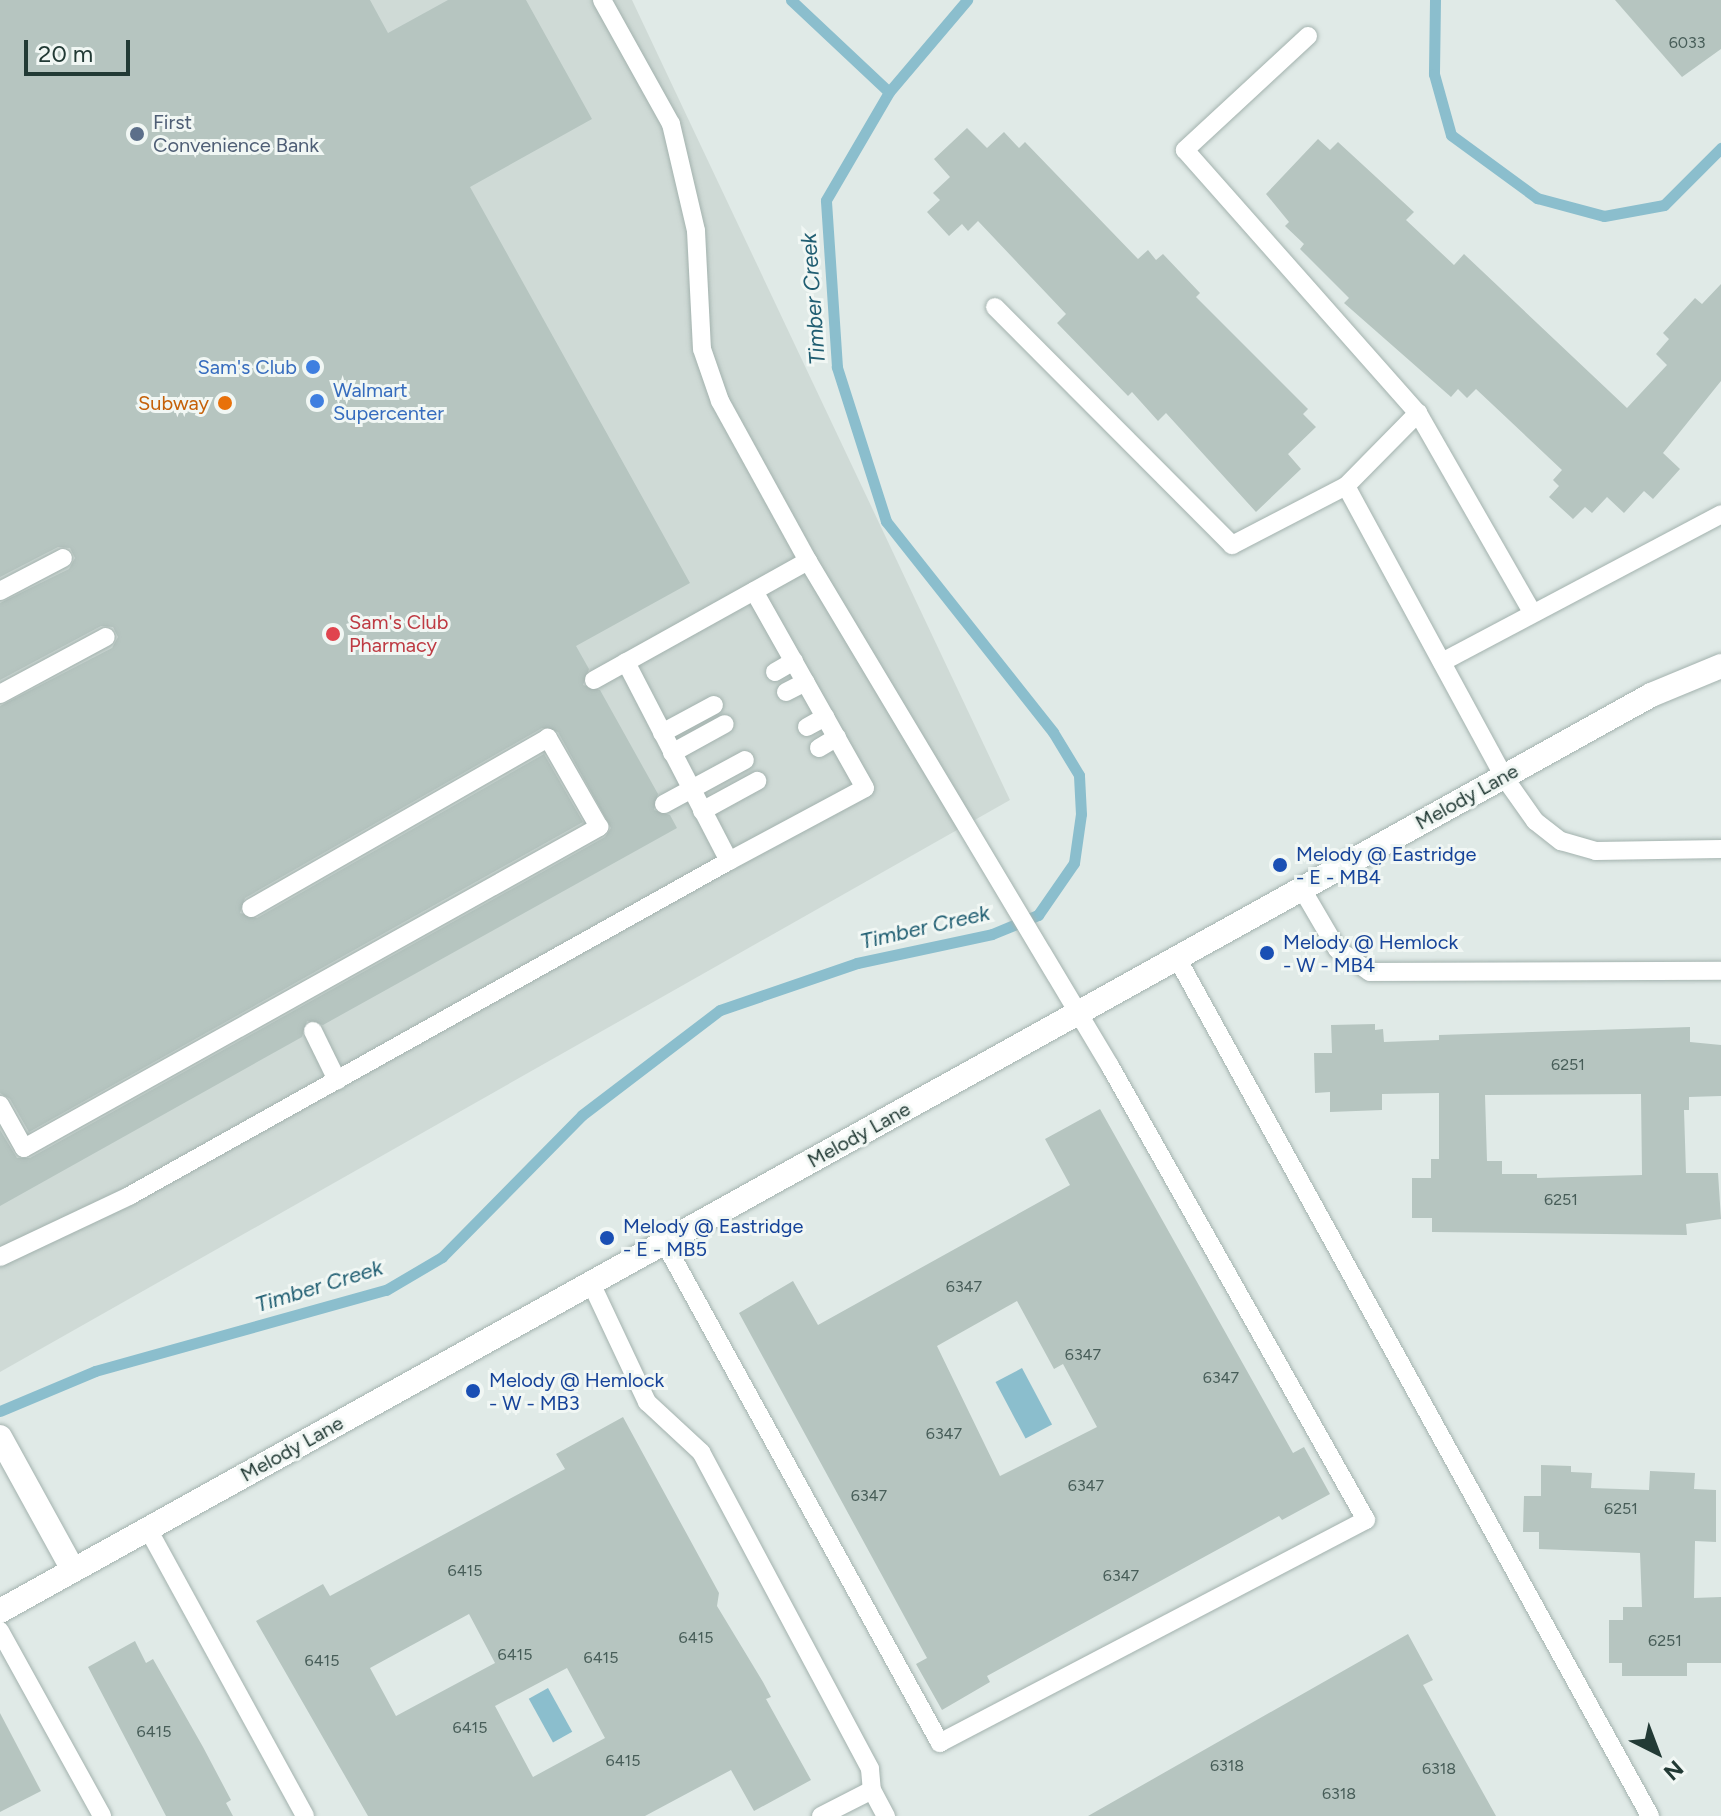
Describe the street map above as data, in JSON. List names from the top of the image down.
{
  "streets": {
    "street": ["Melody Lane"]
  },
  "water": ["Timber Creek"],
  "places": [
    "First Convenience Bank",
    "Sam's Club",
    "Walmart Supercenter",
    "Subway",
    "Sam's Club Pharmacy",
    "Melody @ Eastridge - E - MB4",
    "Melody @ Hemlock - W - MB4",
    "Melody @ Eastridge - E - MB5",
    "Melody @ Hemlock - W - MB3"
  ],
  "house_numbers": [
    "6033",
    "6251",
    "6251",
    "6347",
    "6347",
    "6347",
    "6347",
    "6347",
    "6347",
    "6251",
    "6415",
    "6347",
    "6415",
    "6251",
    "6415",
    "6415",
    "6415",
    "6415",
    "6415",
    "6415",
    "6318",
    "6318",
    "6318"
  ],
  "scale_bar": "20 m",
  "north": "bottom right"
}
